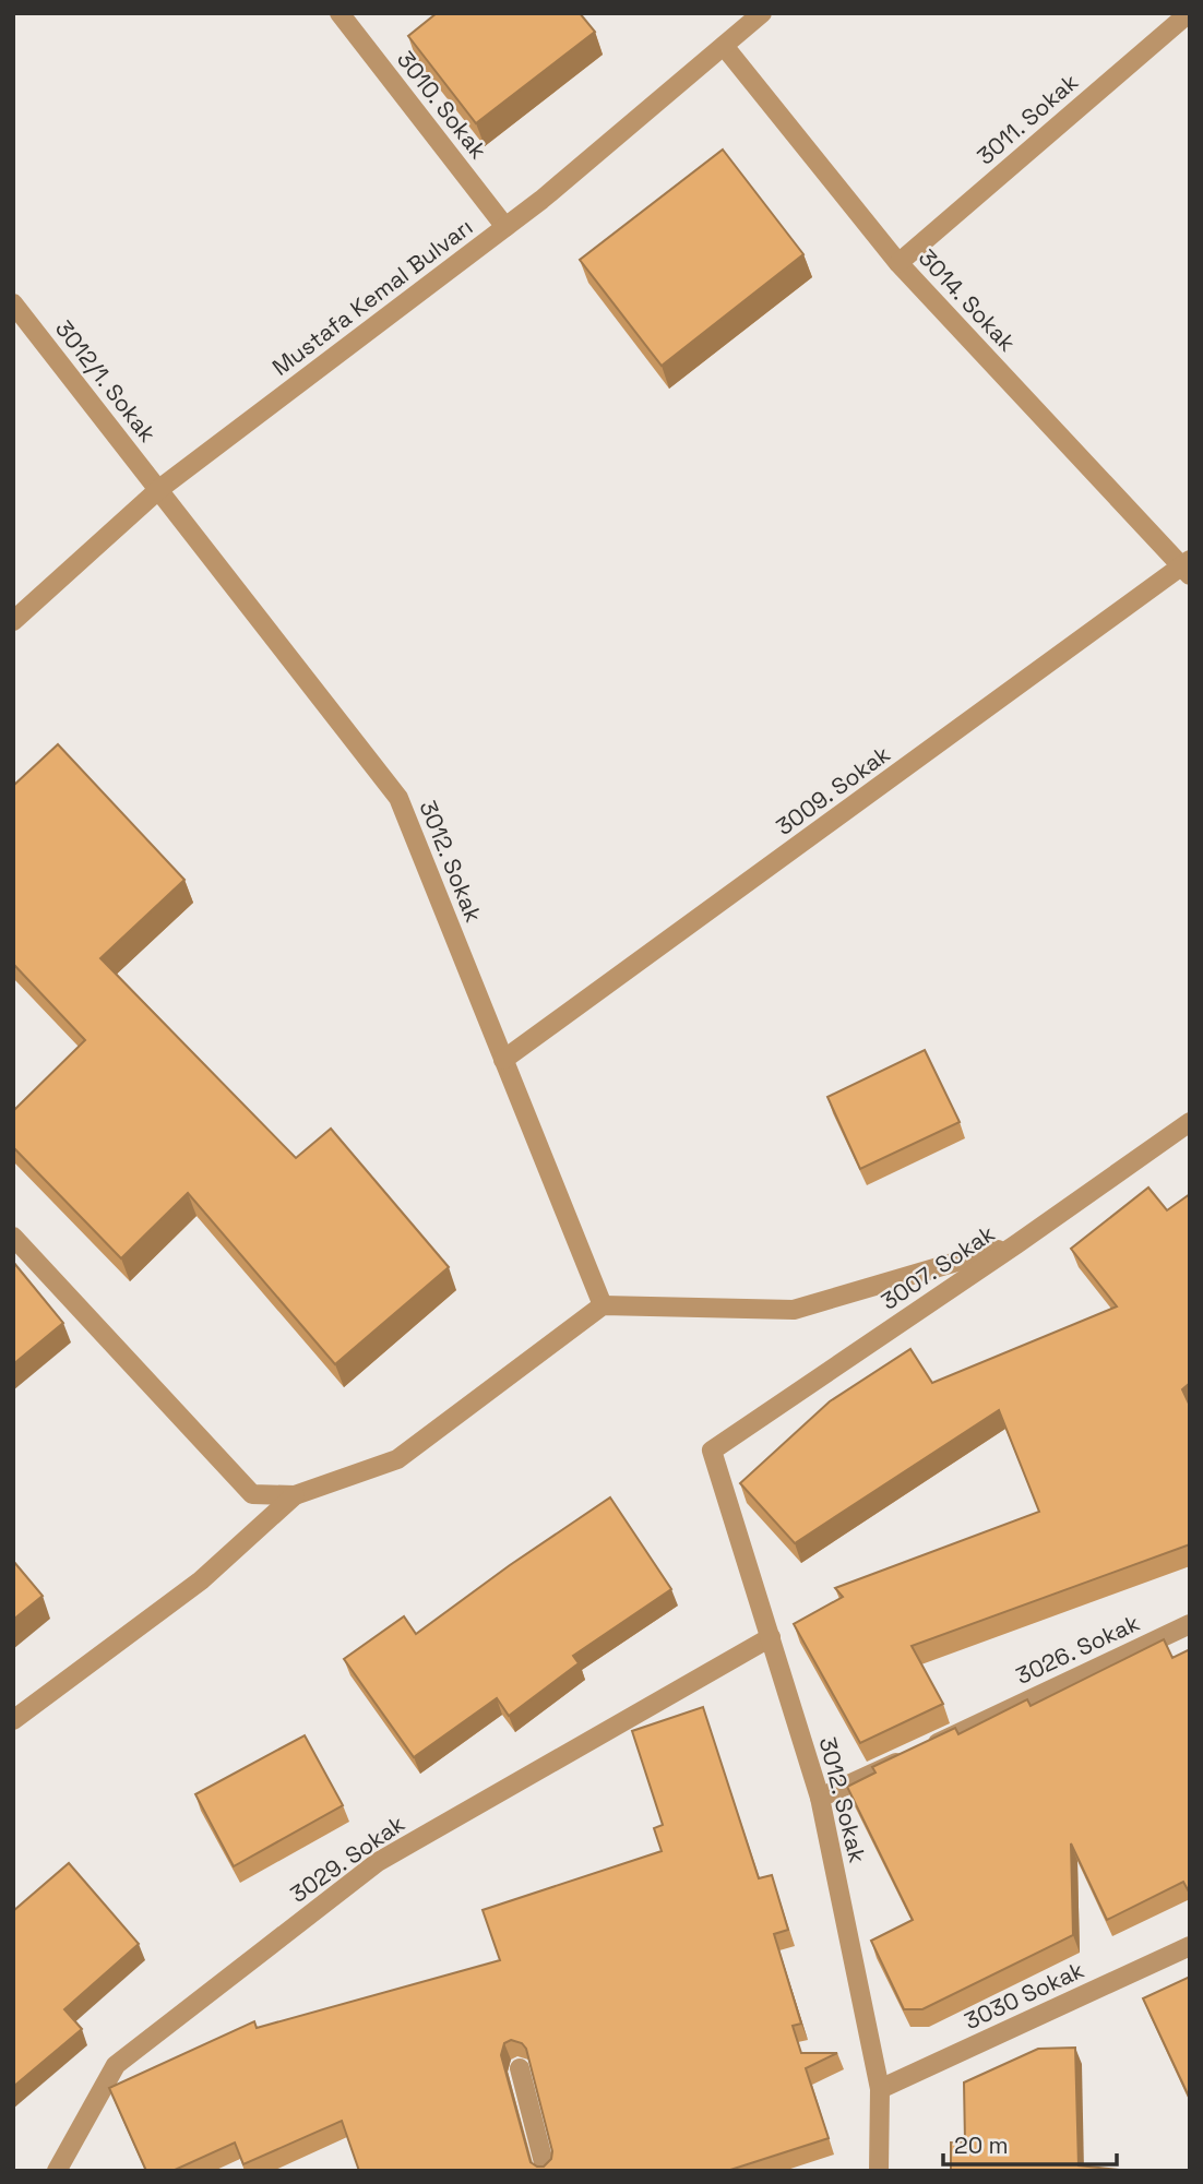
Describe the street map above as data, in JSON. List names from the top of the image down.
{
  "streets": {
    "street": [
      "3010. Sokak",
      "3011. Sokak",
      "Mustafa Kemal Bulvarı",
      "3014. Sokak",
      "3012/1. Sokak",
      "3009. Sokak",
      "3012. Sokak",
      "3007. Sokak",
      "3026. Sokak",
      "3029. Sokak",
      "3030 Sokak"
    ]
  },
  "crossings": [
    ["3010. Sokak", "Mustafa Kemal Bulvarı"],
    ["3011. Sokak", "3014. Sokak"],
    ["Mustafa Kemal Bulvarı", "3014. Sokak"],
    ["Mustafa Kemal Bulvarı", "3012/1. Sokak"],
    ["Mustafa Kemal Bulvarı", "3012. Sokak"],
    ["3014. Sokak", "3009. Sokak"],
    ["3012/1. Sokak", "3012. Sokak"],
    ["3009. Sokak", "3012. Sokak"],
    ["3012. Sokak", "3007. Sokak"],
    ["3012. Sokak", "3026. Sokak"],
    ["3012. Sokak", "3029. Sokak"],
    ["3012. Sokak", "3030 Sokak"]
  ],
  "scale_bar": "20 m"
}
